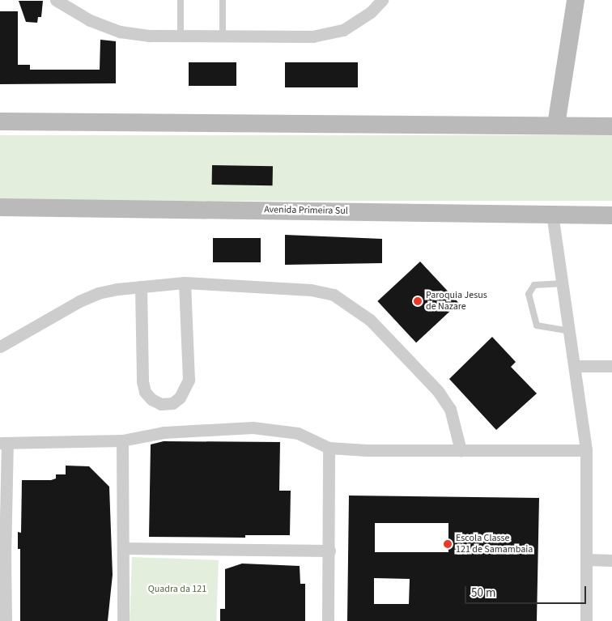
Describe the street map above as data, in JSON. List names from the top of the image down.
{
  "streets": {
    "street": ["Avenida Primeira Sul"]
  },
  "parks": ["Quadra da 121"],
  "places": ["Paroquia Jesus de Nazare", "Escola Classe 121 de Samambaia"],
  "scale_bar": "50 m"
}
